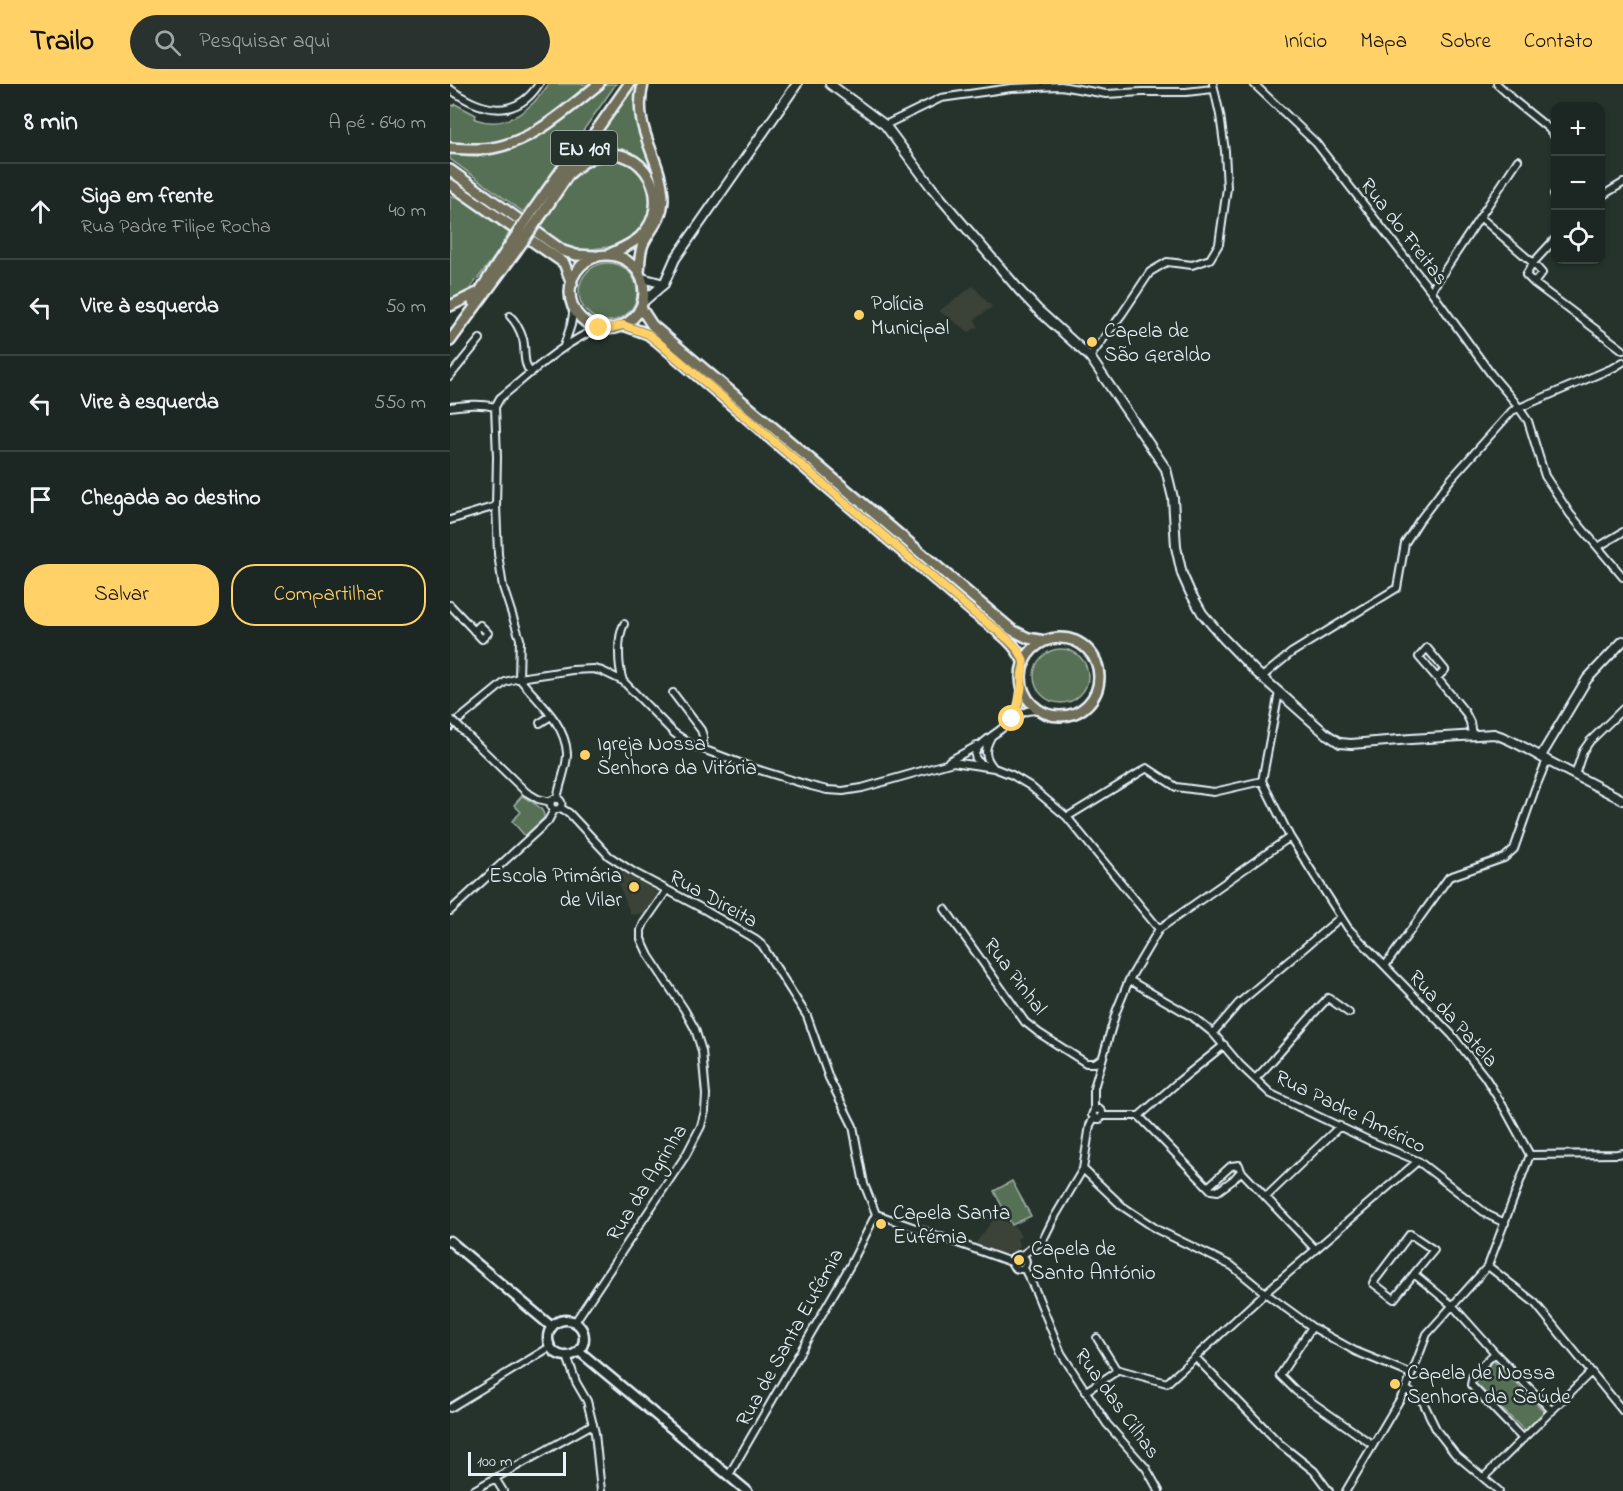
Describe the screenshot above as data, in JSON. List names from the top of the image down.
{
  "streets": {
    "main road": ["EN 109"],
    "street": [
      "Rua do Freitas",
      "Rua Direita",
      "Rua Pinhal",
      "Rua da Patela",
      "Rua Padre Américo",
      "Rua da Agrinha",
      "Rua de Santa Eufémia",
      "Rua das Cilhas"
    ]
  },
  "crossings": [
    ["Rua Direita", "Rua da Agrinha"],
    ["Rua Direita", "Rua de Santa Eufémia"]
  ],
  "places": [
    "Polícia Municipal",
    "Capela de São Geraldo",
    "Igreja Nossa Senhora da Vitória",
    "Escola Primária de Vilar",
    "Capela Santa Eufémia",
    "Capela de Santo António",
    "Capela de Nossa Senhora da Saúde"
  ],
  "scale_bar": "100 m",
  "page": {
    "header": "Trailo",
    "search": "Pesquisar aqui",
    "nav": [
      "Início",
      "Mapa",
      "Sobre",
      "Contato"
    ],
    "heading": ["8 min", "A pé · 640 m"],
    "map_buttons": ["+", "−"],
    "list": [
      ["Siga em frente", "Rua Padre Filipe Rocha", "40 m"],
      ["Vire à esquerda", "50 m"],
      ["Vire à esquerda", "550 m"],
      "Chegada ao destino"
    ],
    "buttons": ["Salvar", "Compartilhar"],
    "scale": "100 m"
  }
}
